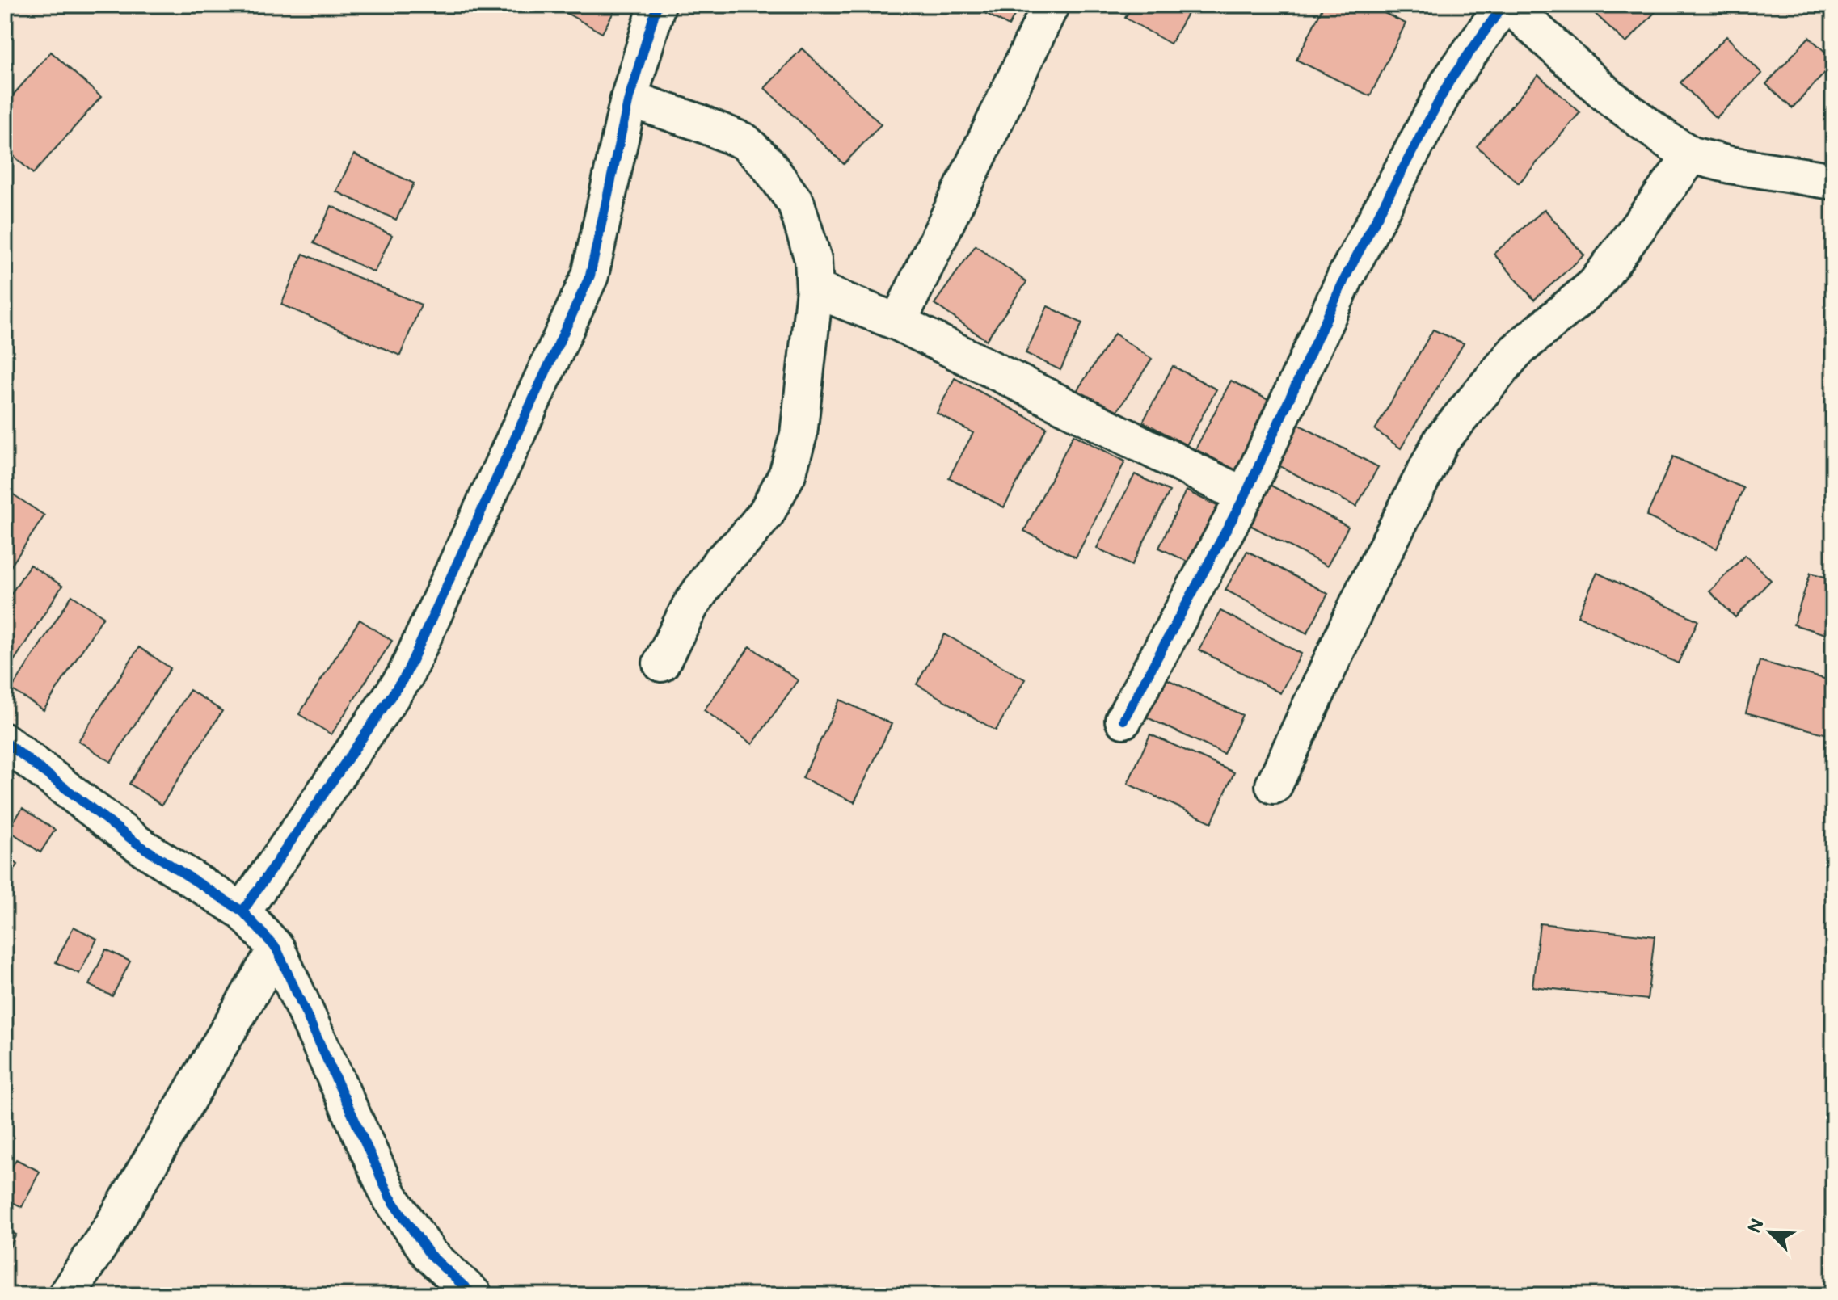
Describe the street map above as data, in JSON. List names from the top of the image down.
{
  "north": "top left"
}
